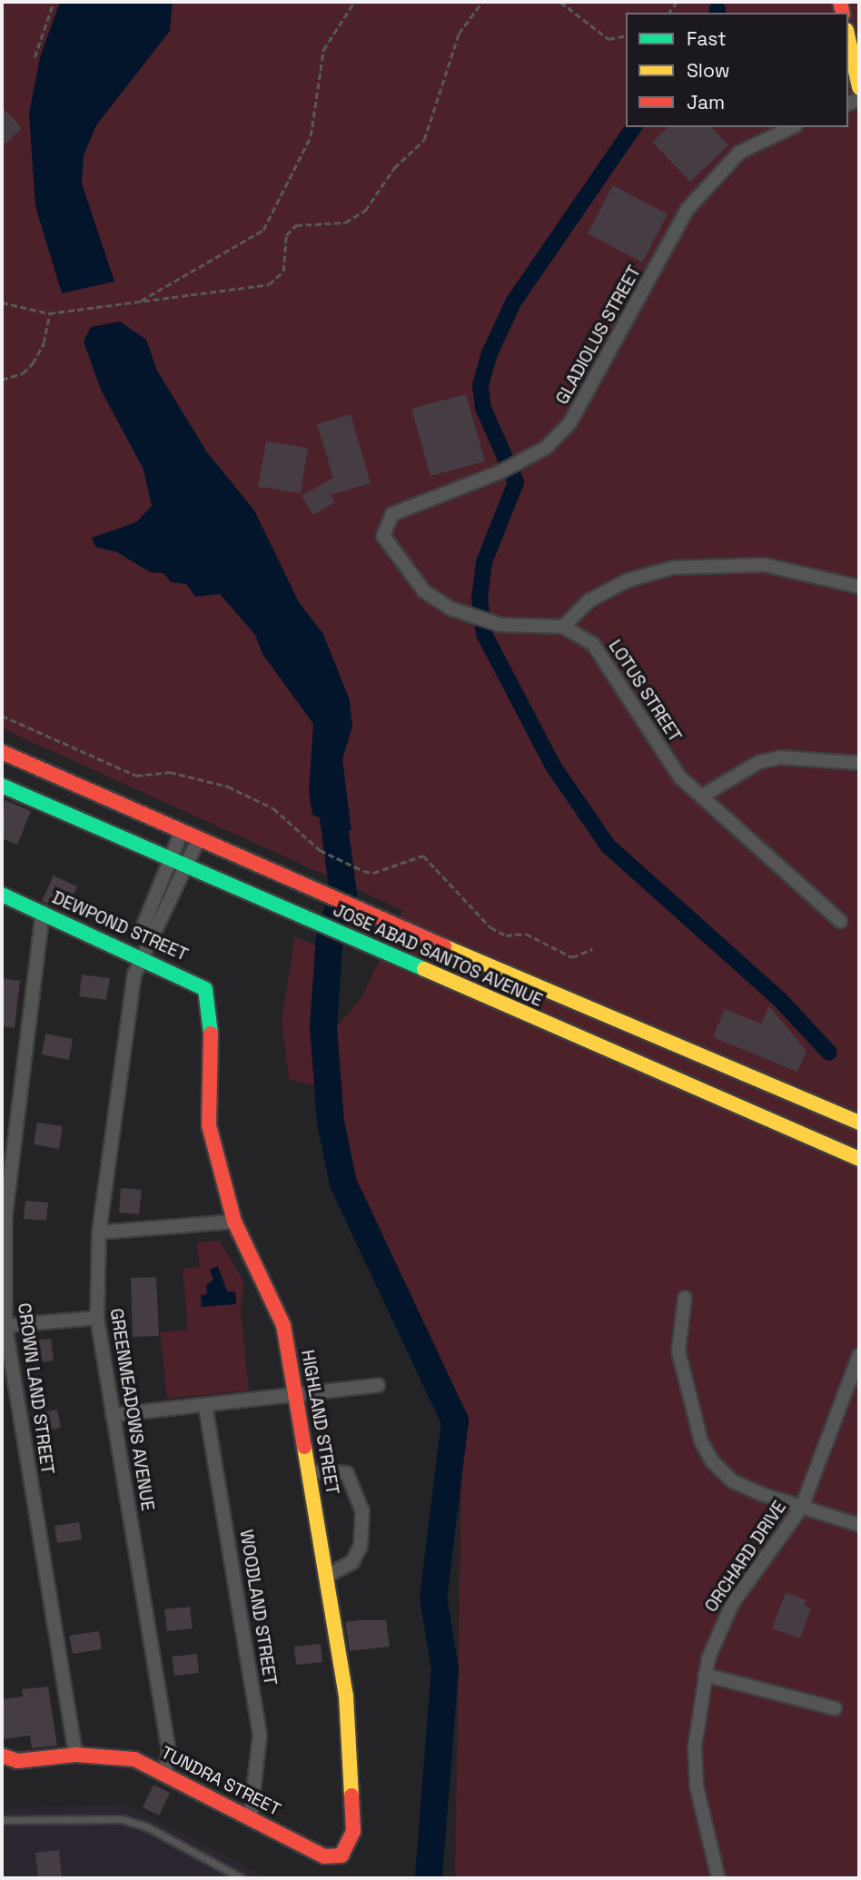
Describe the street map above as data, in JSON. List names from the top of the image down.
{
  "streets": {
    "main road": [
      "DEWPOND STREET",
      "JOSE ABAD SANTOS AVENUE",
      "HIGHLAND STREET",
      "TUNDRA STREET"
    ],
    "street": [
      "GLADIOLUS STREET",
      "LOTUS STREET",
      "CROWN LAND STREET",
      "GREENMEADOWS AVENUE",
      "ORCHARD DRIVE",
      "WOODLAND STREET"
    ]
  },
  "crossings": [
    ["GLADIOLUS STREET", "LOTUS STREET"],
    ["DEWPOND STREET", "CROWN LAND STREET"],
    ["DEWPOND STREET", "GREENMEADOWS AVENUE"],
    ["DEWPOND STREET", "HIGHLAND STREET"],
    ["JOSE ABAD SANTOS AVENUE", "GREENMEADOWS AVENUE"],
    ["CROWN LAND STREET", "TUNDRA STREET"],
    ["GREENMEADOWS AVENUE", "TUNDRA STREET"],
    ["HIGHLAND STREET", "TUNDRA STREET"],
    ["WOODLAND STREET", "TUNDRA STREET"]
  ],
  "legend": ["Fast", "Slow", "Jam"]
}
